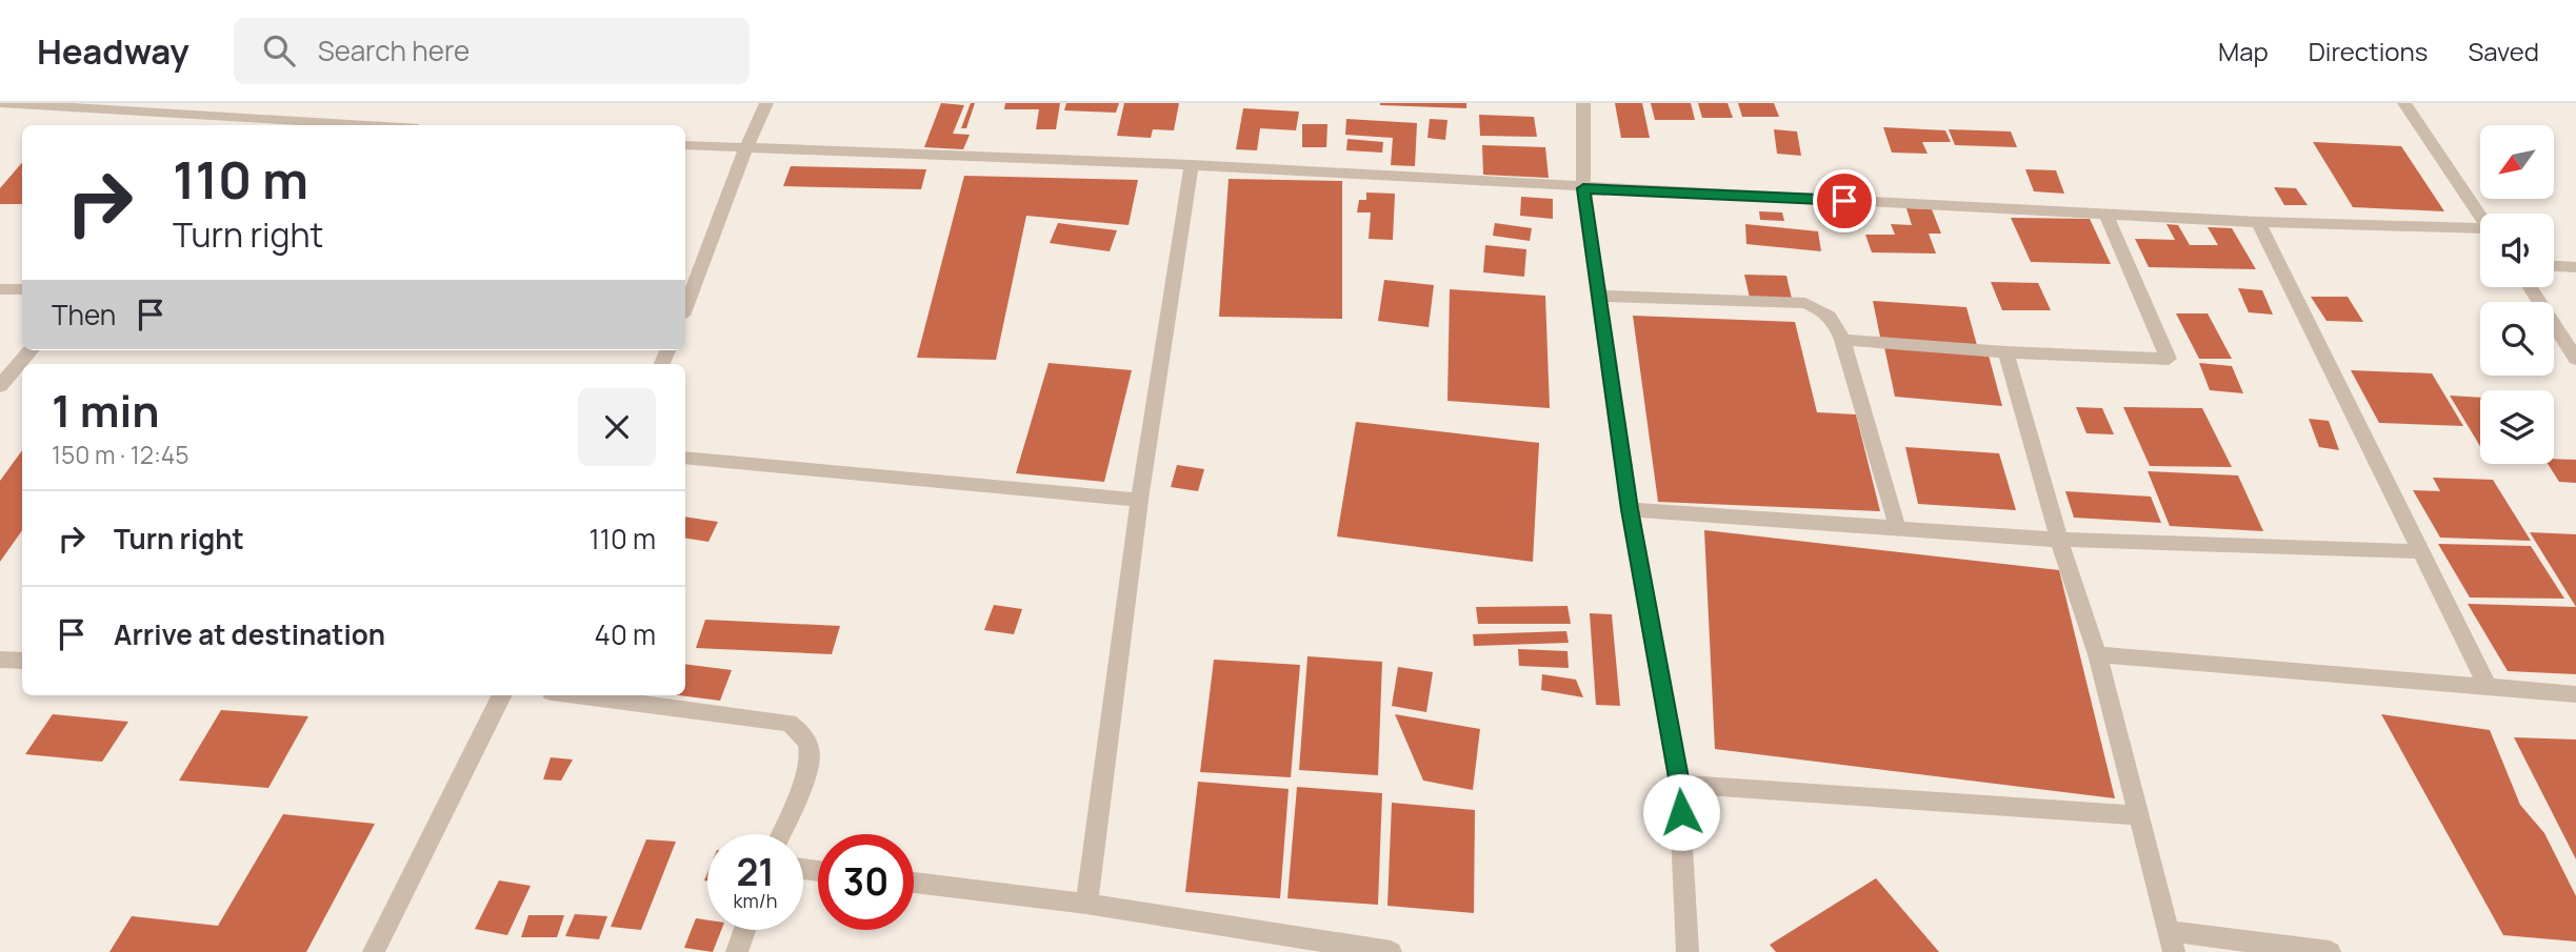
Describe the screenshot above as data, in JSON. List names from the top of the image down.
{
  "north": "bottom left",
  "page": {
    "header": "Headway",
    "search": "Search here",
    "nav": ["Map", "Directions", "Saved"],
    "turn": ["110 m", "Turn right"],
    "then": "Then",
    "heading": ["1 min", "150 m · 12:45"],
    "list": [
      {
        "name": "Turn right",
        "value": "110 m"
      },
      {
        "name": "Arrive at destination",
        "value": "40 m"
      }
    ],
    "speed": "21 km/h",
    "limit": "30"
  }
}
